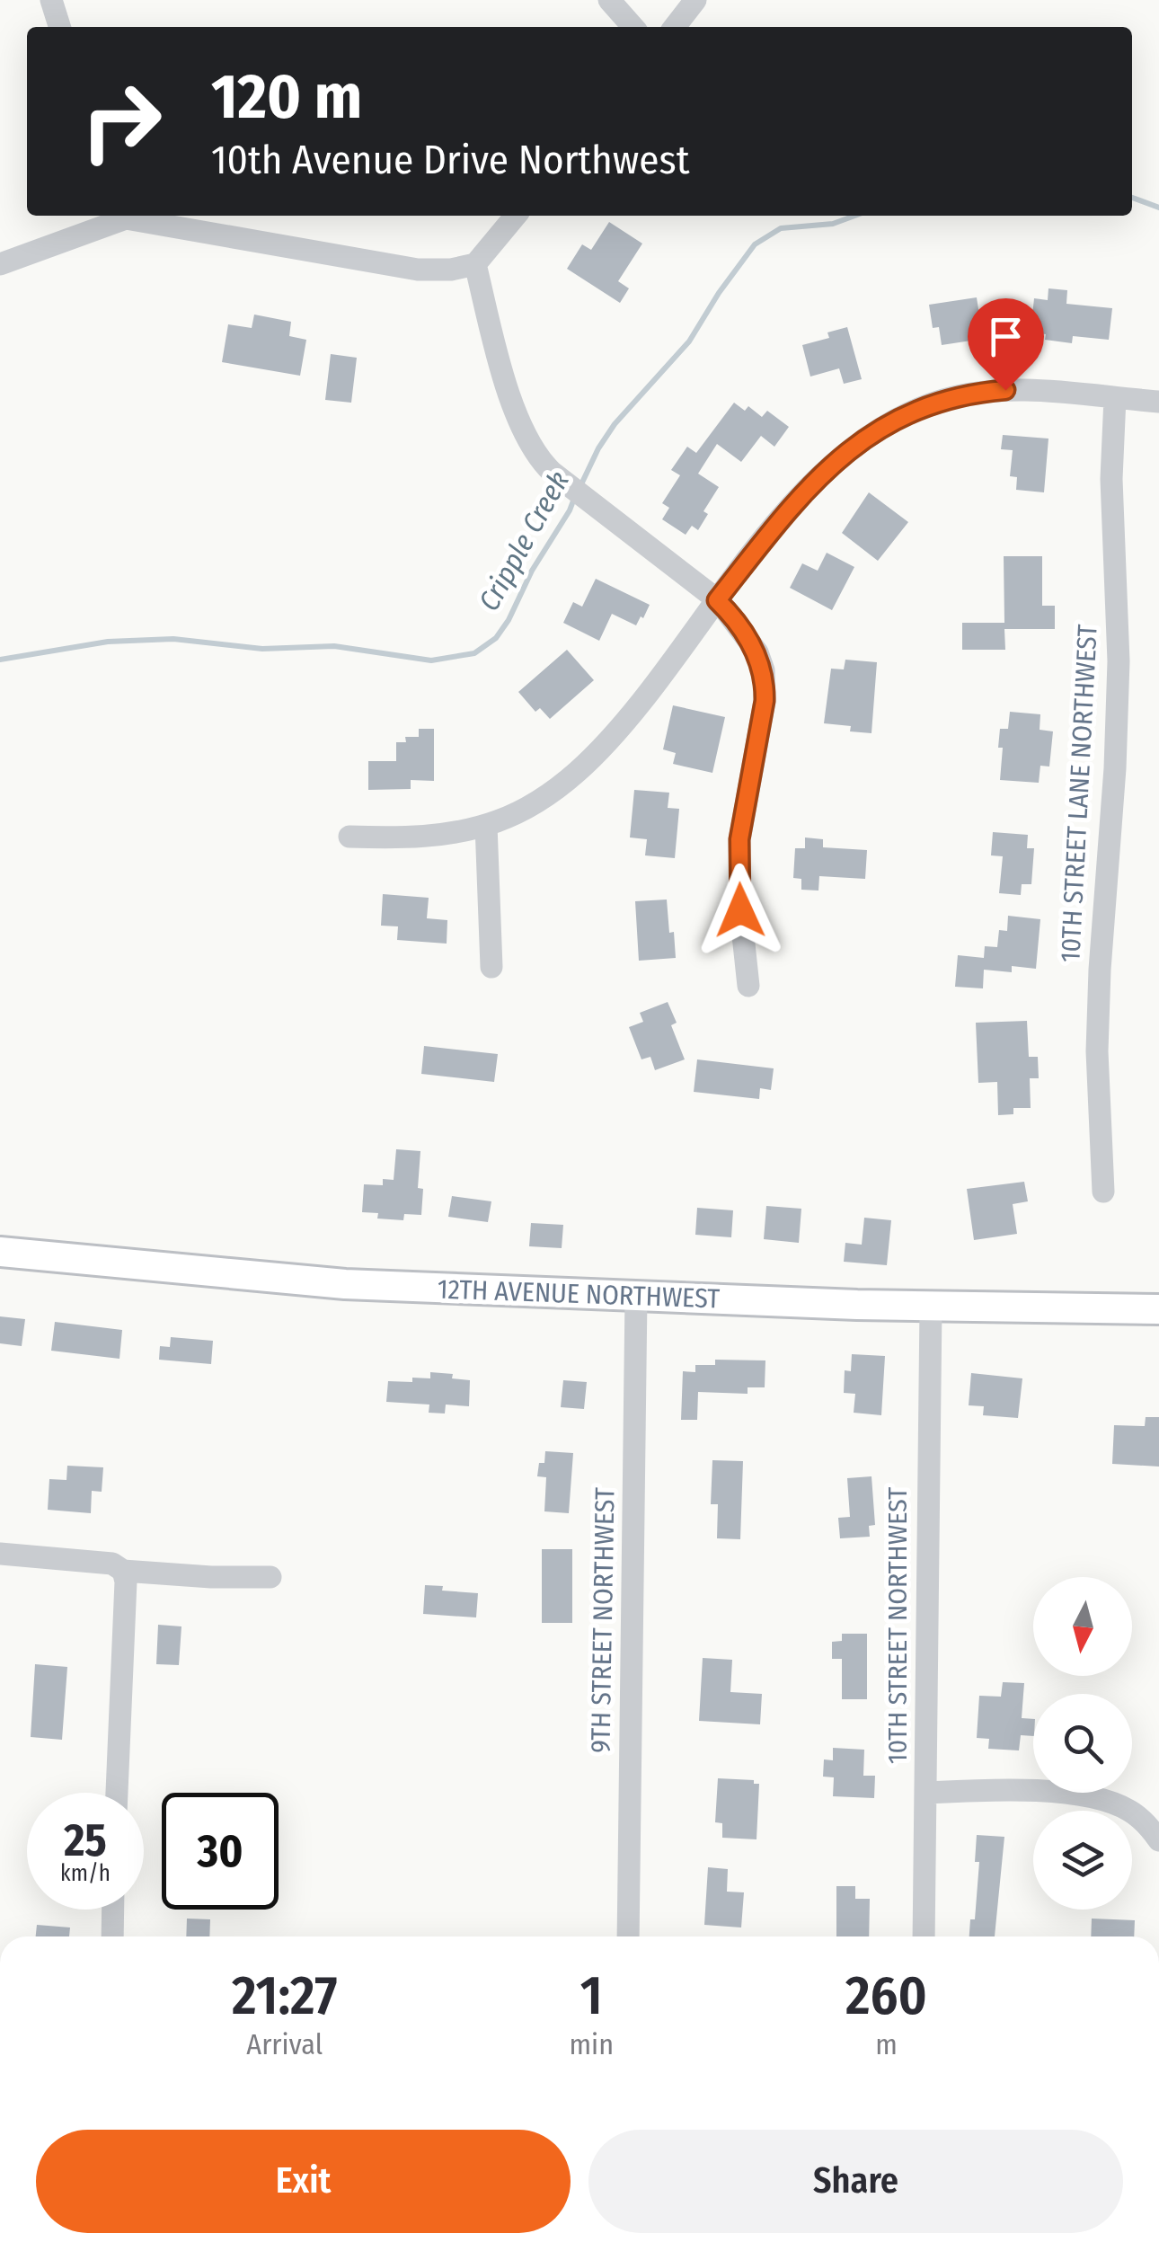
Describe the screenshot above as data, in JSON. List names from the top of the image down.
{
  "streets": {
    "main road": ["12TH AVENUE NORTHWEST"],
    "street": ["10TH STREET LANE NORTHWEST", "9TH STREET NORTHWEST", "10TH STREET NORTHWEST"]
  },
  "crossings": [
    ["12TH AVENUE NORTHWEST", "9TH STREET NORTHWEST"],
    ["12TH AVENUE NORTHWEST", "10TH STREET NORTHWEST"]
  ],
  "water": ["Cripple Creek"],
  "north": "bottom",
  "page": {
    "turn": ["120 m", "10th Avenue Drive Northwest"],
    "speed": "25 km/h",
    "limit": "30",
    "eta": [
      "21:27",
      "Arrival",
      "1",
      "min",
      "260",
      "m"
    ],
    "buttons": ["Exit", "Share"]
  }
}
